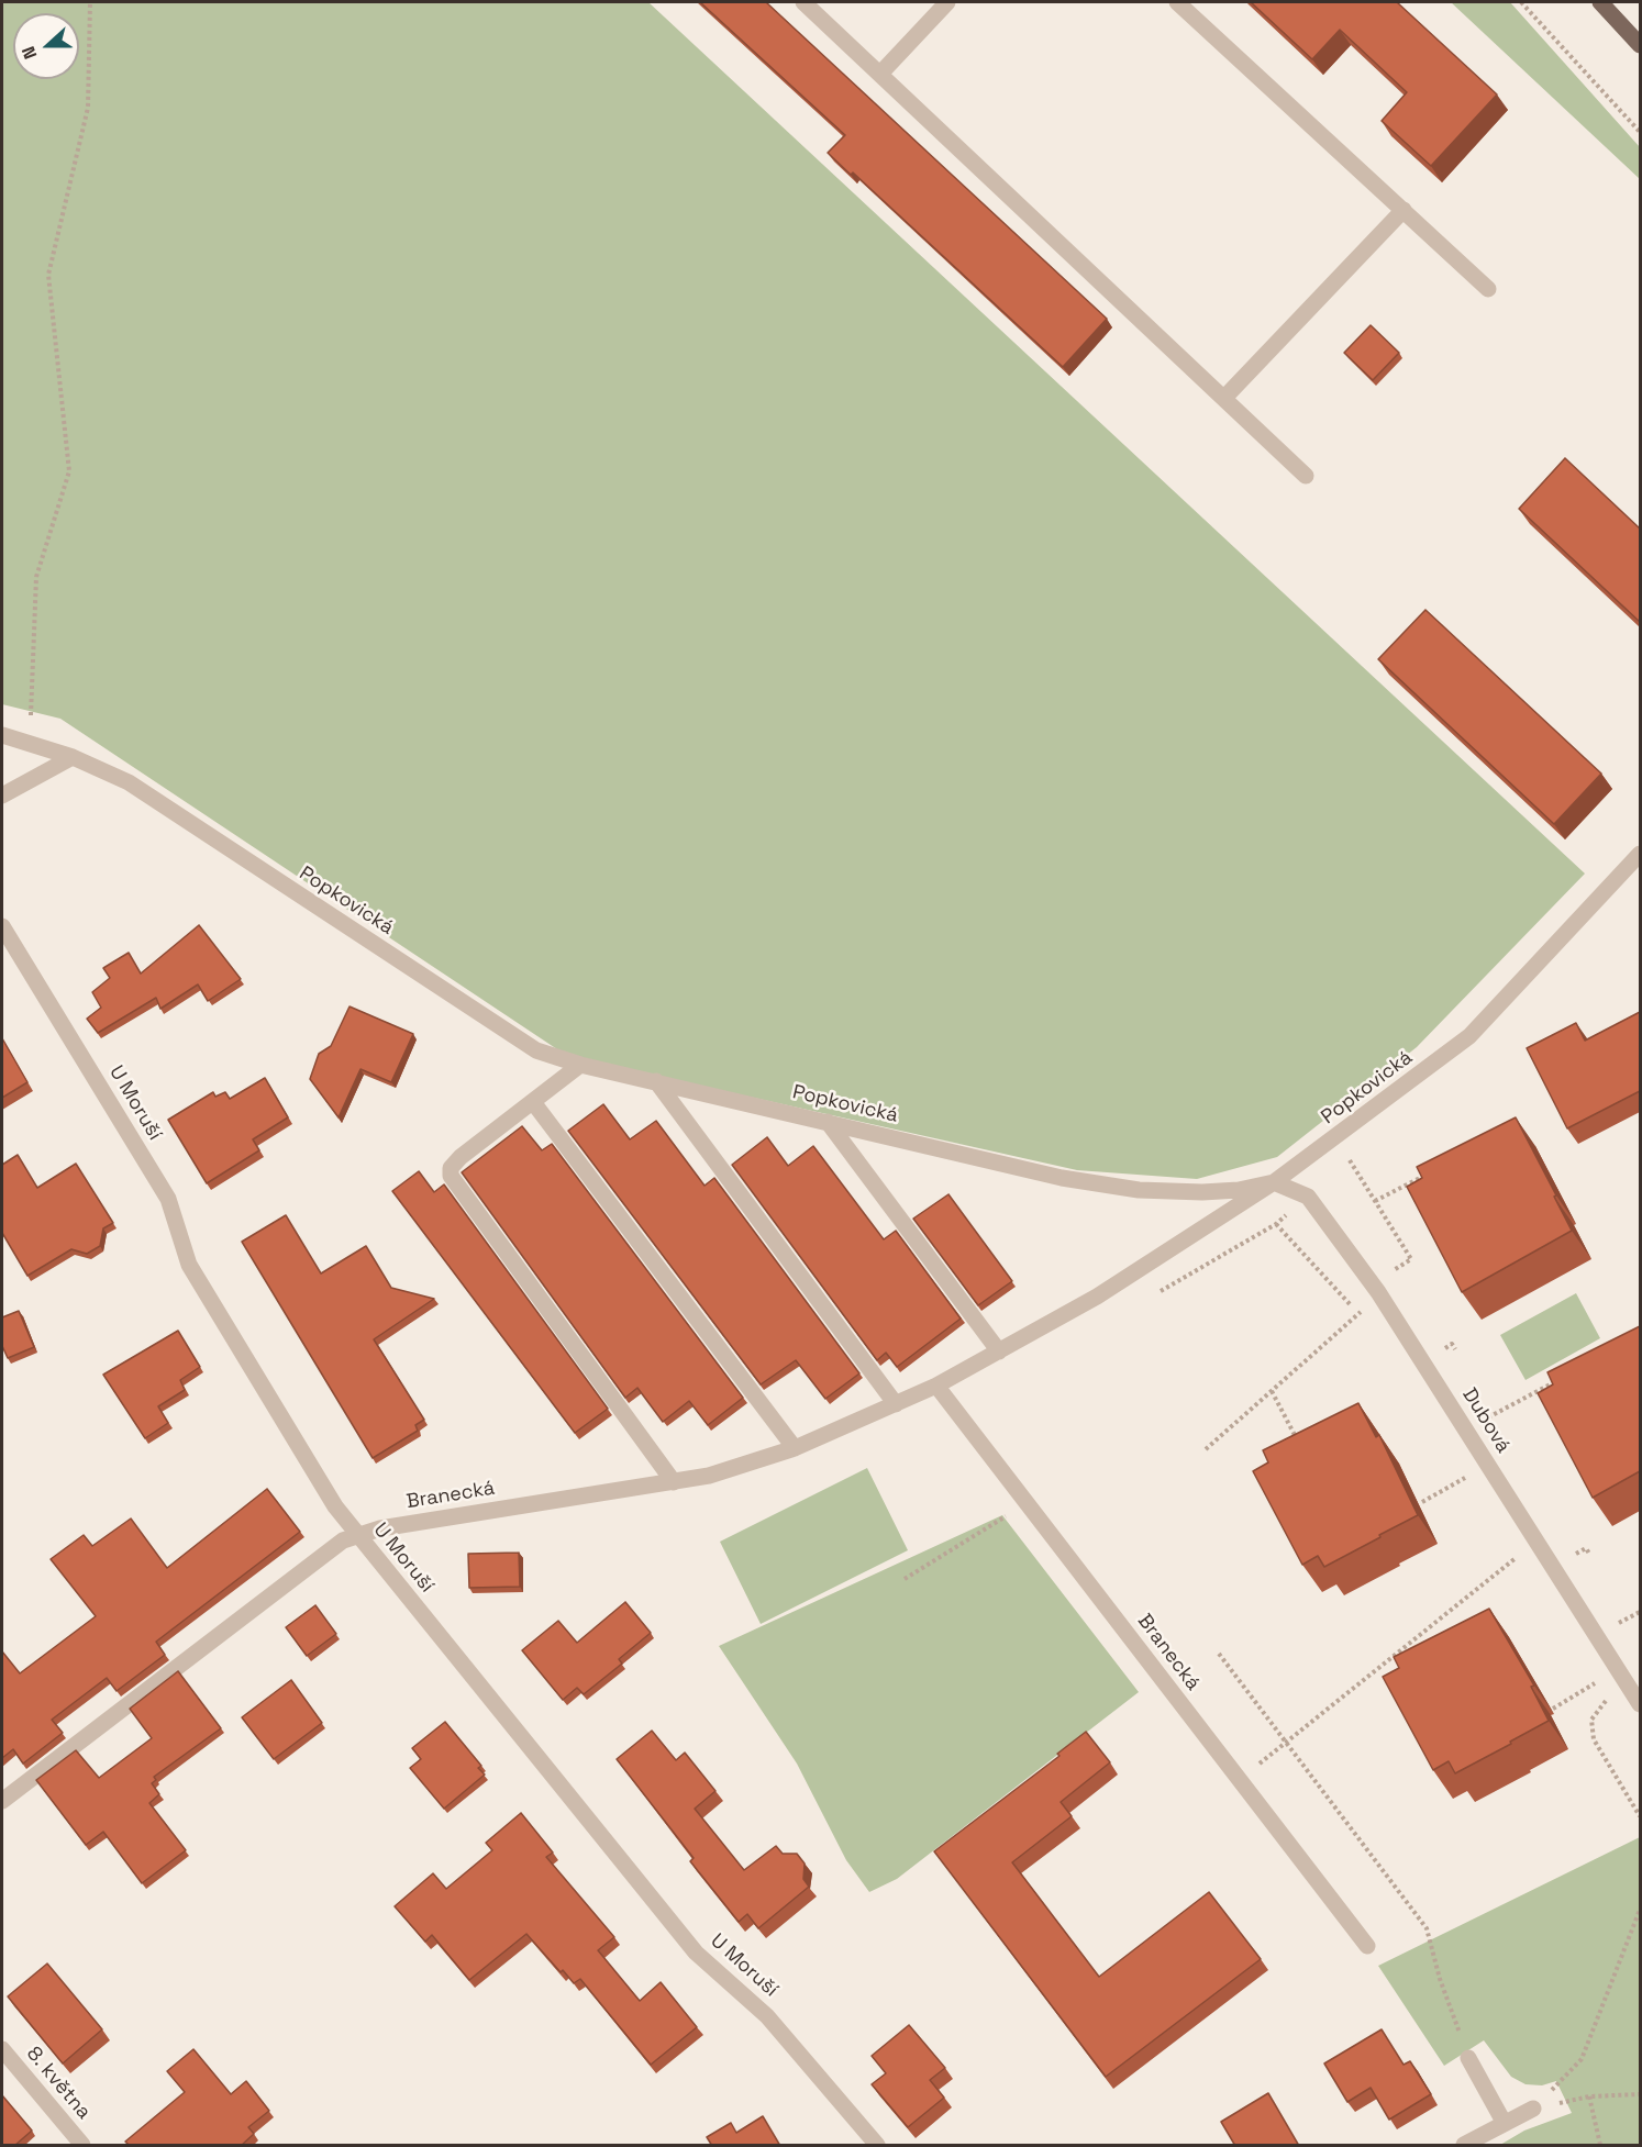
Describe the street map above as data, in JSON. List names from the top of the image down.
{
  "streets": {
    "street": [
      "Popkovická",
      "U Moruší",
      "Dubová",
      "Branecká",
      "8. května"
    ]
  },
  "crossings": [
    ["Popkovická", "Dubová"],
    ["Popkovická", "Branecká"],
    ["U Moruší", "Branecká"],
    ["Dubová", "Branecká"]
  ],
  "north": "left"
}
